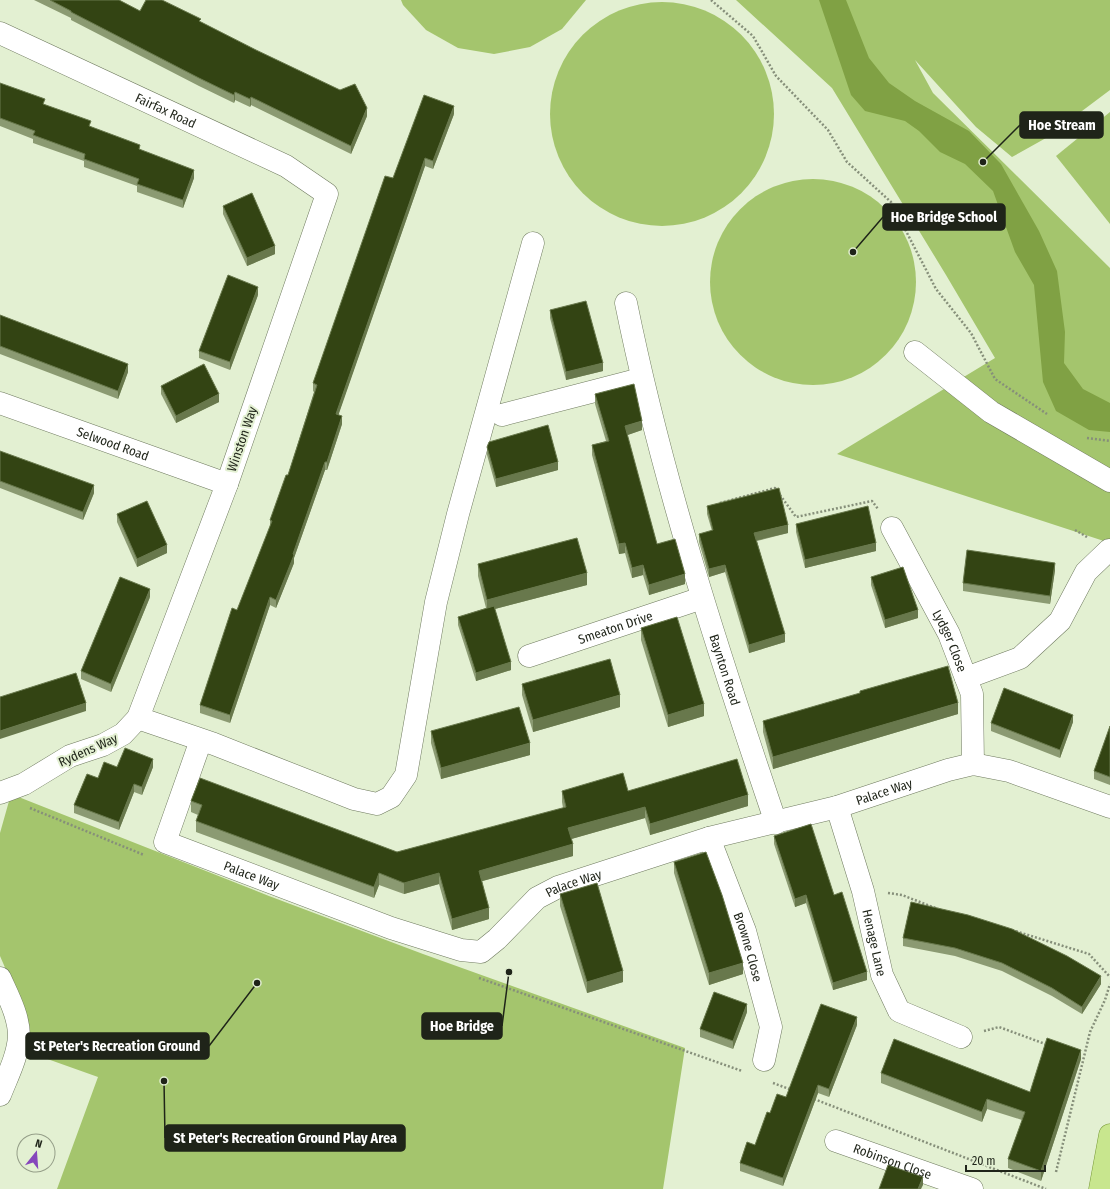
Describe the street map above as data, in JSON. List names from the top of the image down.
{
  "streets": {
    "street": [
      "Fairfax Road",
      "Winston Way",
      "Selwood Road",
      "Smeaton Drive",
      "Lydger Close",
      "Baynton Road",
      "Rydens Way",
      "Palace Way",
      "Henage Lane",
      "Browne Close",
      "Robinson Close"
    ]
  },
  "crossings": [
    ["Fairfax Road", "Winston Way"],
    ["Winston Way", "Selwood Road"],
    ["Winston Way", "Rydens Way"],
    ["Smeaton Drive", "Baynton Road"],
    ["Lydger Close", "Palace Way"],
    ["Baynton Road", "Palace Way"],
    ["Palace Way", "Henage Lane"],
    ["Palace Way", "Browne Close"]
  ],
  "places": [
    "Hoe Stream",
    "Hoe Bridge School",
    "Hoe Bridge",
    "St Peter's Recreation Ground",
    "St Peter's Recreation Ground Play Area"
  ],
  "scale_bar": "20 m",
  "north": "top"
}
